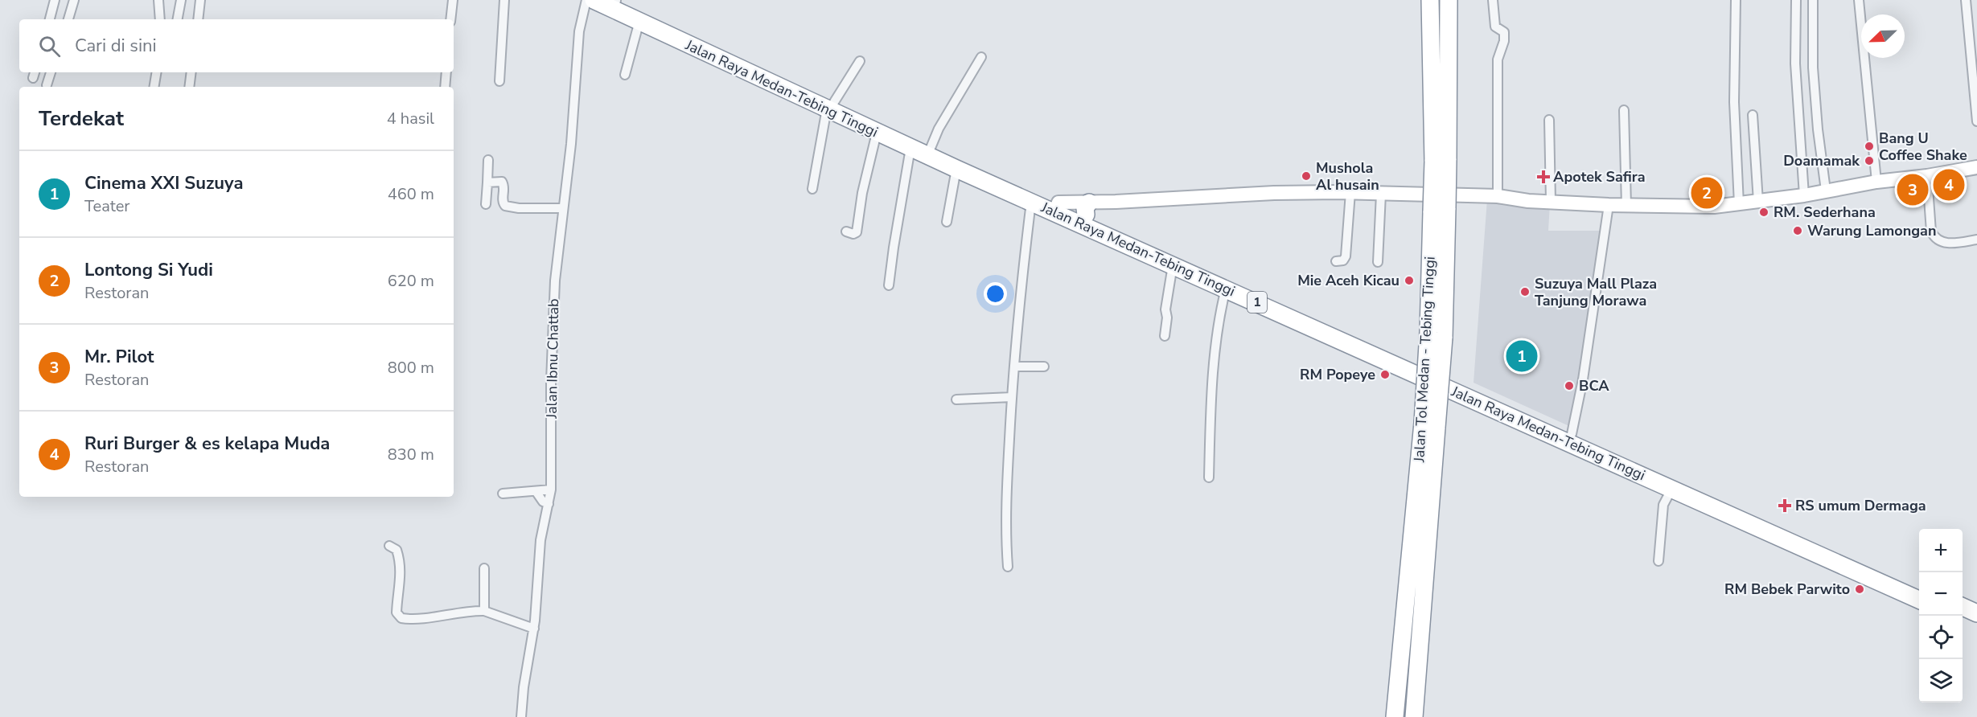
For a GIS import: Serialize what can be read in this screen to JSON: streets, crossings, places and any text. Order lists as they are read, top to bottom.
{
  "streets": {
    "highway": ["Jalan Raya Medan-Tebing Tinggi", "1", "Jalan Tol Medan - Tebing Tinggi"],
    "street": ["Jalan Ibnu Chattab"]
  },
  "places": {
    "other": [
      "Bang U Coffee Shake",
      "Doamamak",
      "Mushola Al husain",
      "RM. Sederhana",
      "Warung Lamongan",
      "Mie Aceh Kicau",
      "Suzuya Mall Plaza Tanjung Morawa",
      "RM Popeye",
      "BCA",
      "RM Bebek Parwito"
    ],
    "health": ["Apotek Safira", "RS umum Dermaga"]
  },
  "north": "bottom left",
  "page": {
    "search": "Cari di sini",
    "heading": ["Terdekat", "4 hasil"],
    "list": [
      {
        "mark": "1",
        "name": "Cinema XXI Suzuya",
        "note": "Teater",
        "value": "460 m"
      },
      {
        "mark": "2",
        "name": "Lontong Si Yudi",
        "note": "Restoran",
        "value": "620 m"
      },
      {
        "mark": "3",
        "name": "Mr. Pilot",
        "note": "Restoran",
        "value": "800 m"
      },
      {
        "mark": "4",
        "name": "Ruri Burger & es kelapa Muda",
        "note": "Restoran",
        "value": "830 m"
      }
    ],
    "pins": [
      "4",
      "3",
      "2",
      "1"
    ],
    "map_buttons": ["+", "−"]
  }
}
